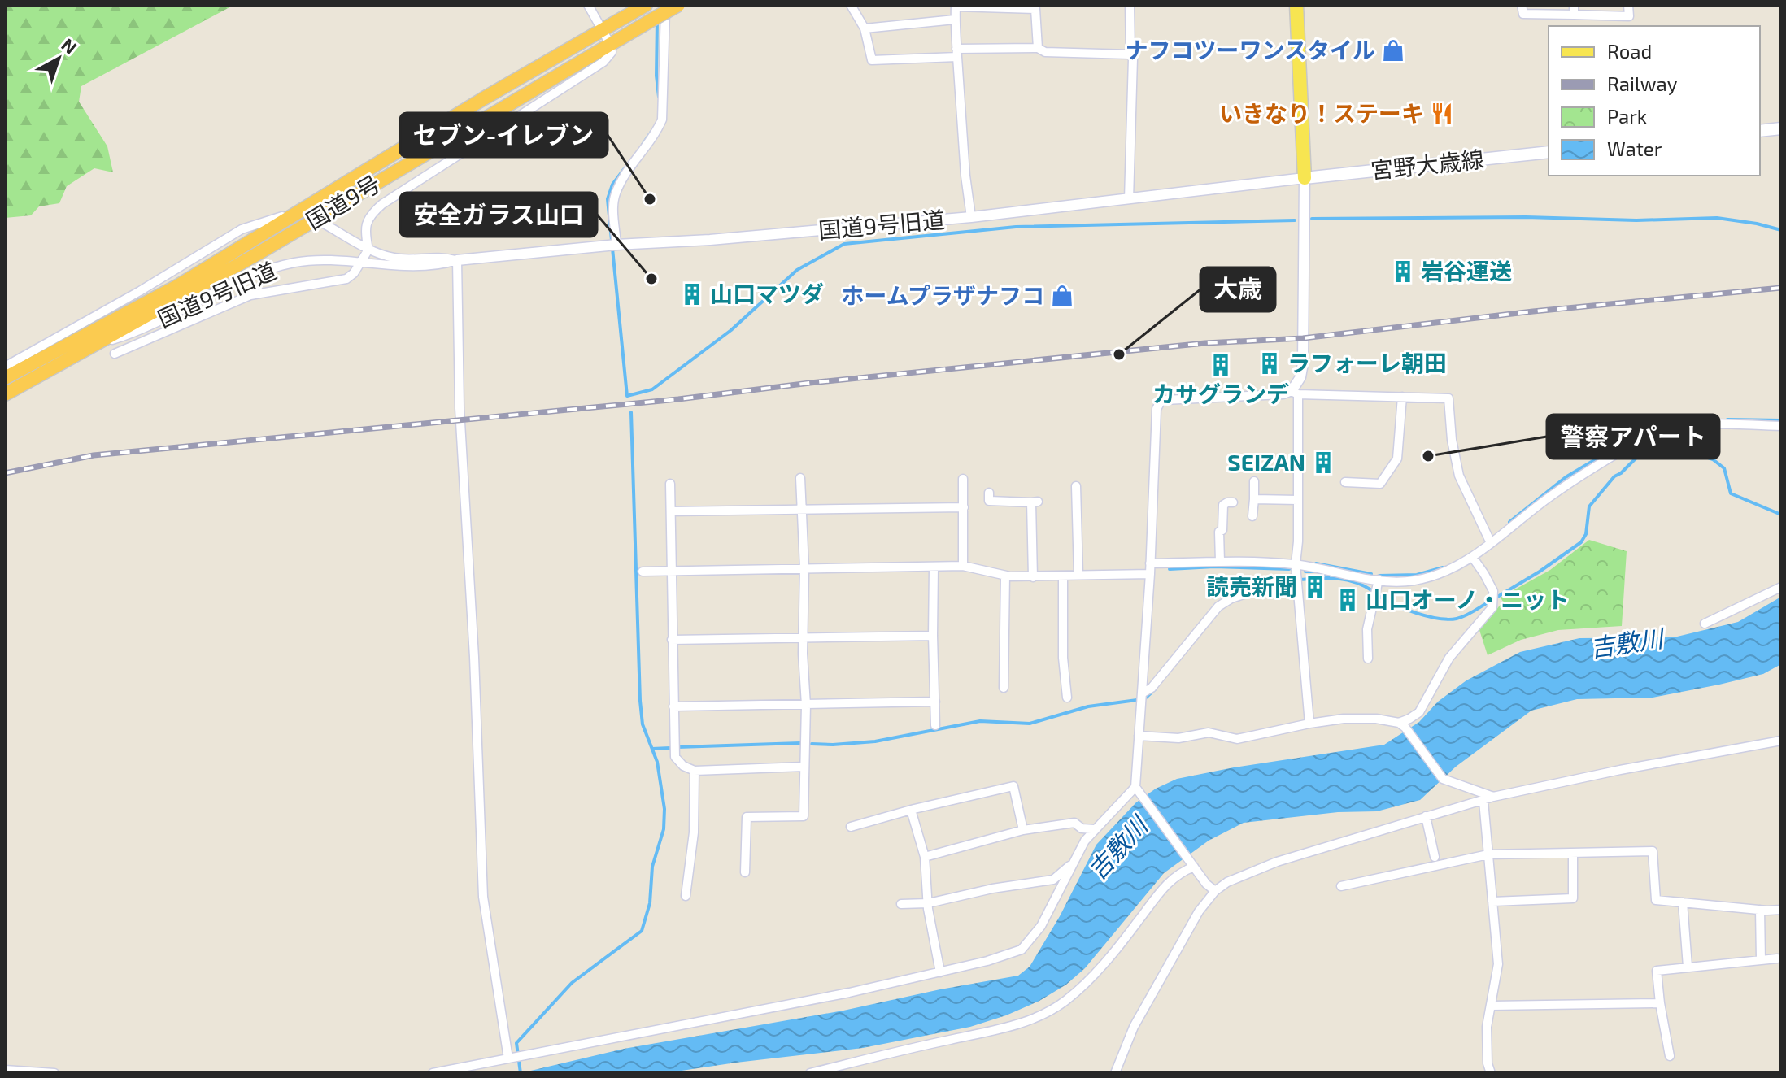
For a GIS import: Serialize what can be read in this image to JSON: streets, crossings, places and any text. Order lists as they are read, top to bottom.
{
  "streets": {
    "highway": ["国道9号"],
    "main road": ["宮野大歳線"],
    "street": ["国道9号旧道"]
  },
  "crossings": [
    ["宮野大歳線", "国道9号旧道"],
    ["国道9号", "国道9号旧道"]
  ],
  "water": ["吉敷川"],
  "places": {
    "shop": ["ナフコツーワンスタイル", "ホームプラザナフコ"],
    "restaurant": ["いきなり！ステーキ"],
    "other": [
      "セブン-イレブン",
      "安全ガラス山口",
      "大歳",
      "警察アパート"
    ],
    "building": [
      "岩谷運送",
      "山口マツダ",
      "ラフォーレ朝田",
      "カサグランデ",
      "SEIZAN",
      "読売新聞",
      "山口オーノ・ニット"
    ]
  },
  "legend": [
    "Road",
    "Railway",
    "Park",
    "Water"
  ],
  "north": "top right"
}
